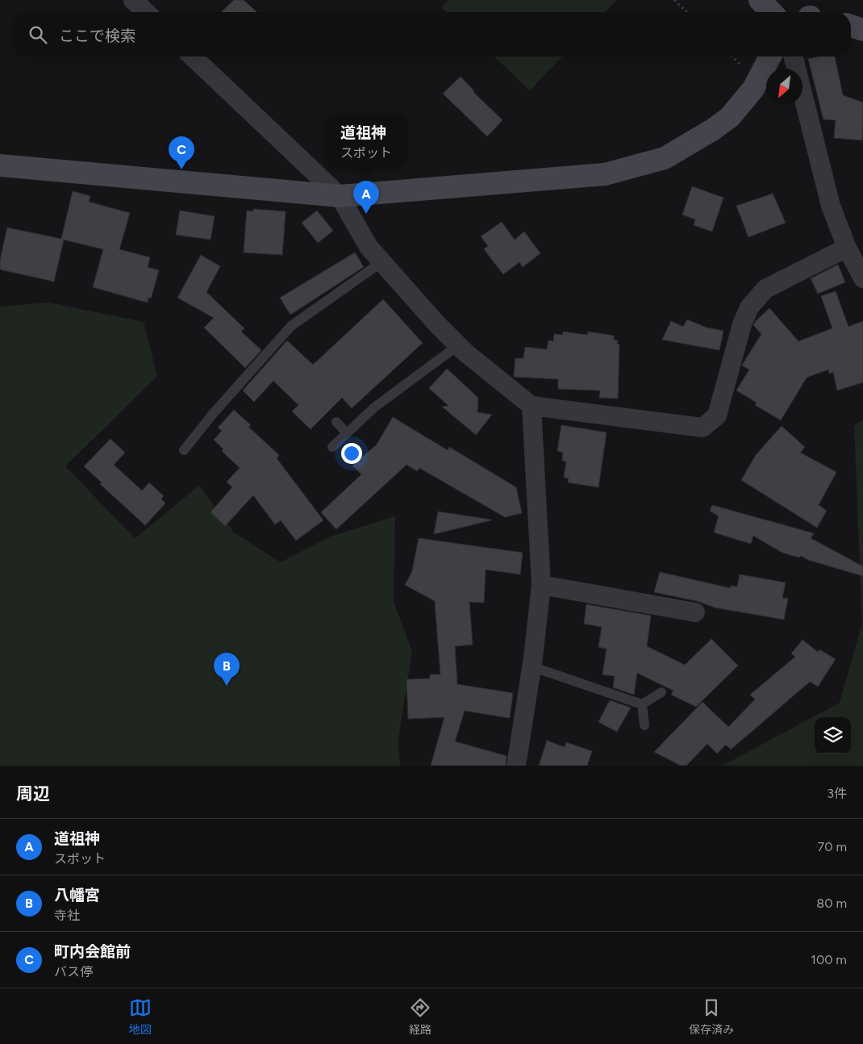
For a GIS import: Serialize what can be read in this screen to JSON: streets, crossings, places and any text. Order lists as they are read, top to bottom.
{
  "north": "bottom left",
  "page": {
    "search": "ここで検索",
    "popup": ["道祖神", "スポット"],
    "pins": ["C", "A", "B"],
    "heading": ["周辺", "3件"],
    "list": [
      {
        "mark": "A",
        "name": "道祖神",
        "note": "スポット",
        "value": "70 m"
      },
      {
        "mark": "B",
        "name": "八幡宮",
        "note": "寺社",
        "value": "80 m"
      },
      {
        "mark": "C",
        "name": "町内会館前",
        "note": "バス停",
        "value": "100 m"
      }
    ],
    "nav": ["地図", "経路", "保存済み"]
  }
}
